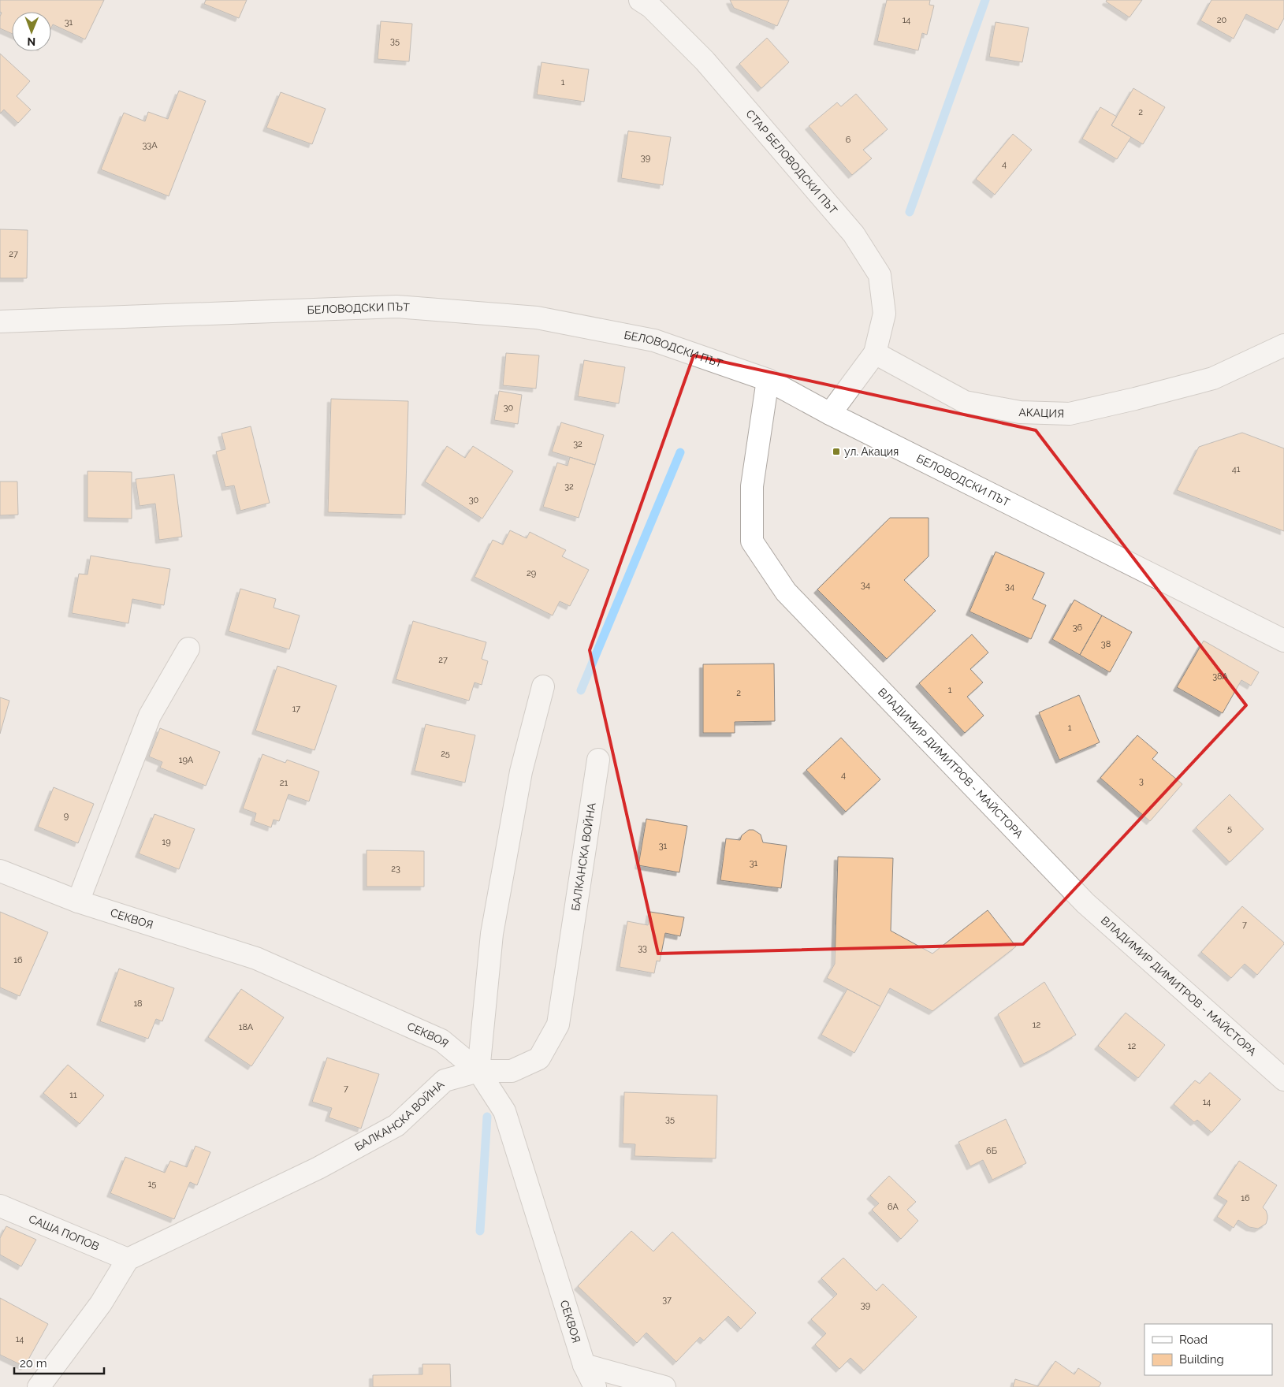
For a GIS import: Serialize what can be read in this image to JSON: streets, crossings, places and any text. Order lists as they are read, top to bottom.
{
  "streets": {
    "street": [
      "СТАР БЕЛОВОДСКИ ПЪТ",
      "БЕЛОВОДСКИ ПЪТ",
      "АКАЦИЯ",
      "ВЛАДИМИР ДИМИТРОВ - МАЙСТОРА",
      "БАЛКАНСКА ВОЙНА",
      "СЕКВОЯ",
      "САША ПОПОВ"
    ]
  },
  "crossings": [
    ["СТАР БЕЛОВОДСКИ ПЪТ", "АКАЦИЯ"],
    ["БЕЛОВОДСКИ ПЪТ", "ВЛАДИМИР ДИМИТРОВ - МАЙСТОРА"],
    ["БАЛКАНСКА ВОЙНА", "СЕКВОЯ"],
    ["БАЛКАНСКА ВОЙНА", "САША ПОПОВ"]
  ],
  "places": {
    "transit": ["ул. Акация"]
  },
  "house_numbers": [
    "14",
    "20",
    "31",
    "35",
    "1",
    "2",
    "6",
    "33А",
    "39",
    "4",
    "27",
    "30",
    "32",
    "41",
    "32",
    "30",
    "29",
    "34",
    "34",
    "36",
    "38",
    "27",
    "38А",
    "1",
    "2",
    "17",
    "1",
    "25",
    "19А",
    "4",
    "3",
    "21",
    "9",
    "5",
    "19",
    "31",
    "31",
    "23",
    "7",
    "33",
    "16",
    "18",
    "12",
    "18А",
    "12",
    "7",
    "11",
    "14",
    "35",
    "6Б",
    "15",
    "16",
    "6A",
    "37",
    "39",
    "14"
  ],
  "legend": ["Road", "Building"],
  "scale_bar": "20 m",
  "north": "bottom"
}
